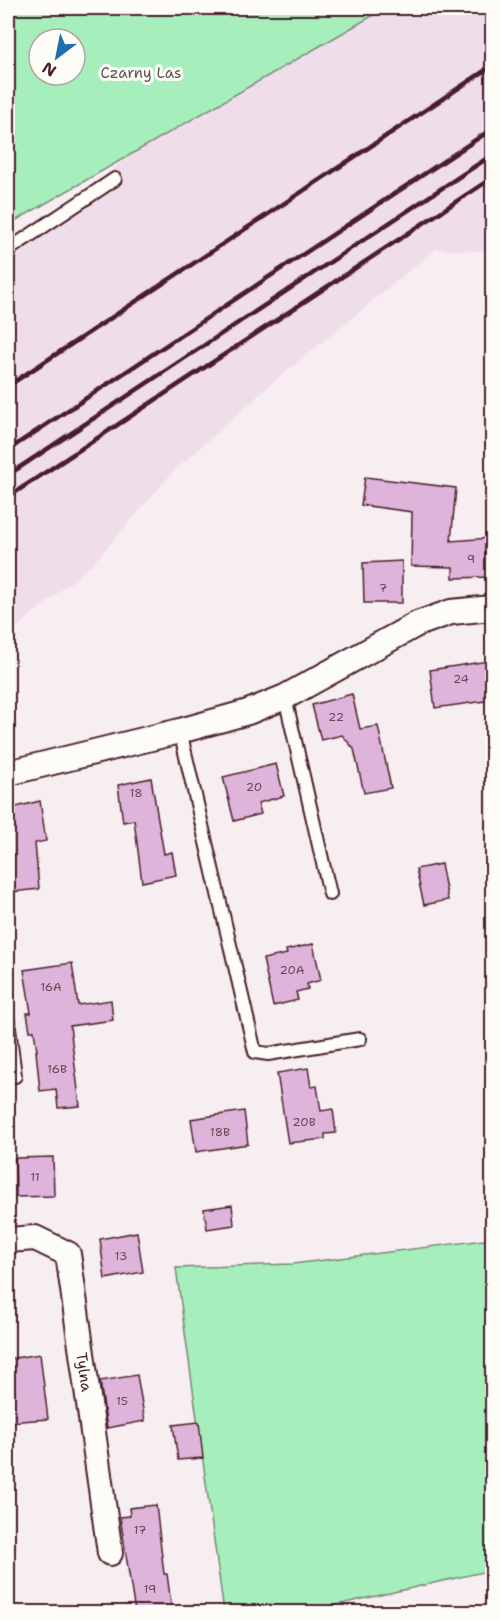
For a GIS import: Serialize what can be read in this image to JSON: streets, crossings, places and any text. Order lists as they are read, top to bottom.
{
  "streets": {
    "street": ["Tylna"]
  },
  "parks": ["Czarny Las"],
  "house_numbers": [
    "9",
    "7",
    "24",
    "22",
    "20",
    "18",
    "20A",
    "16A",
    "16B",
    "20B",
    "18B",
    "11",
    "13",
    "15",
    "17",
    "19"
  ],
  "north": "bottom left"
}
